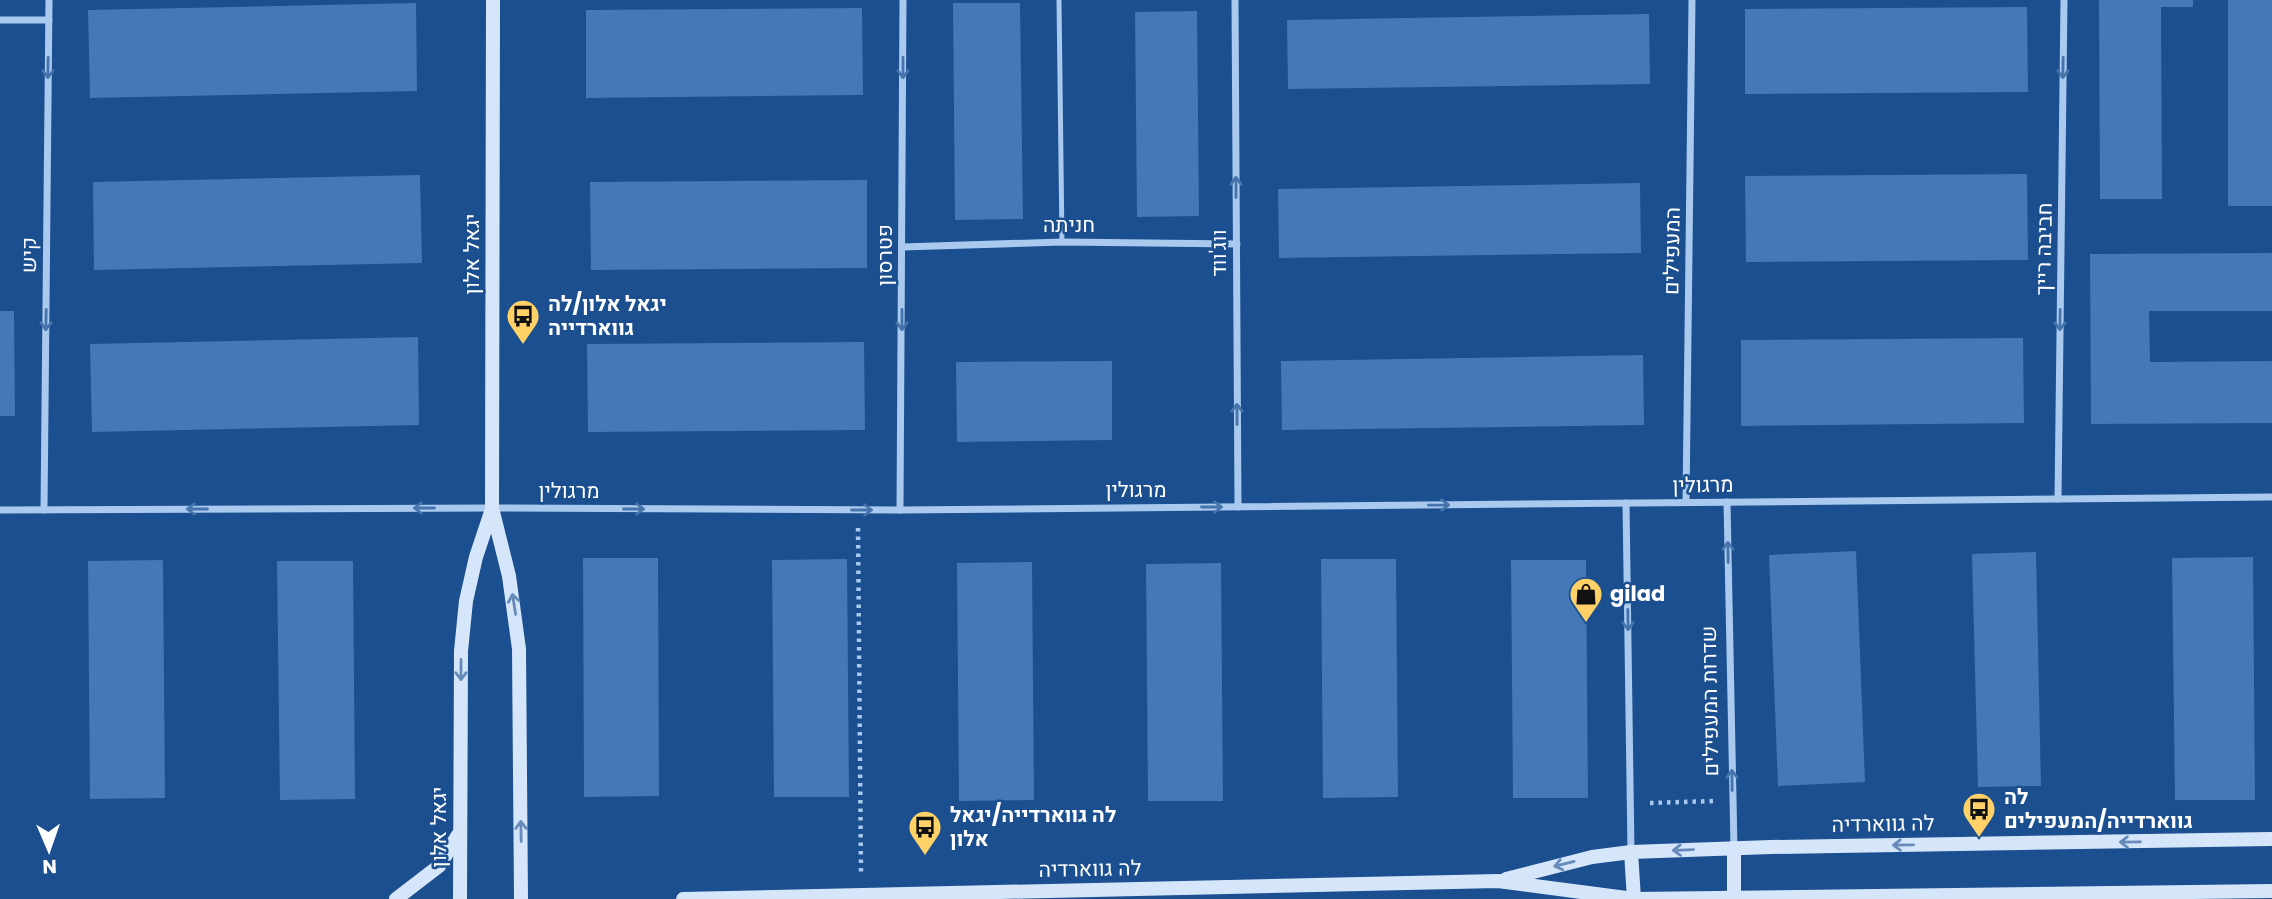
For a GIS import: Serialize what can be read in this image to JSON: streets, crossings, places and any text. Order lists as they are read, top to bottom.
{
  "streets": {
    "main road": ["יגאל אלון", "שדרות המעפילים", "לה גווארדיה"],
    "street": [
      "חניתה",
      "חביבה רייך",
      "המעפילים",
      "ווג'ווד",
      "קיש",
      "פטרסון",
      "מרגולין"
    ]
  },
  "crossings": [
    ["חניתה", "ווג'ווד"],
    ["חניתה", "פטרסון"],
    ["חביבה רייך", "מרגולין"],
    ["המעפילים", "מרגולין"],
    ["ווג'ווד", "מרגולין"],
    ["יגאל אלון", "מרגולין"],
    ["קיש", "מרגולין"],
    ["פטרסון", "מרגולין"],
    ["מרגולין", "שדרות המעפילים"],
    ["שדרות המעפילים", "לה גווארדיה"]
  ],
  "one_way": [
    "חביבה רייך",
    "ווג'ווד",
    "קיש",
    "פטרסון",
    "שדרות המעפילים"
  ],
  "places": {
    "bus stop": ["יגאל אלון/לה גווארדייה", "לה גווארדייה/המעפילים", "לה גווארדייה/יגאל אלון"],
    "shop": ["gilad"]
  },
  "north": "bottom"
}
